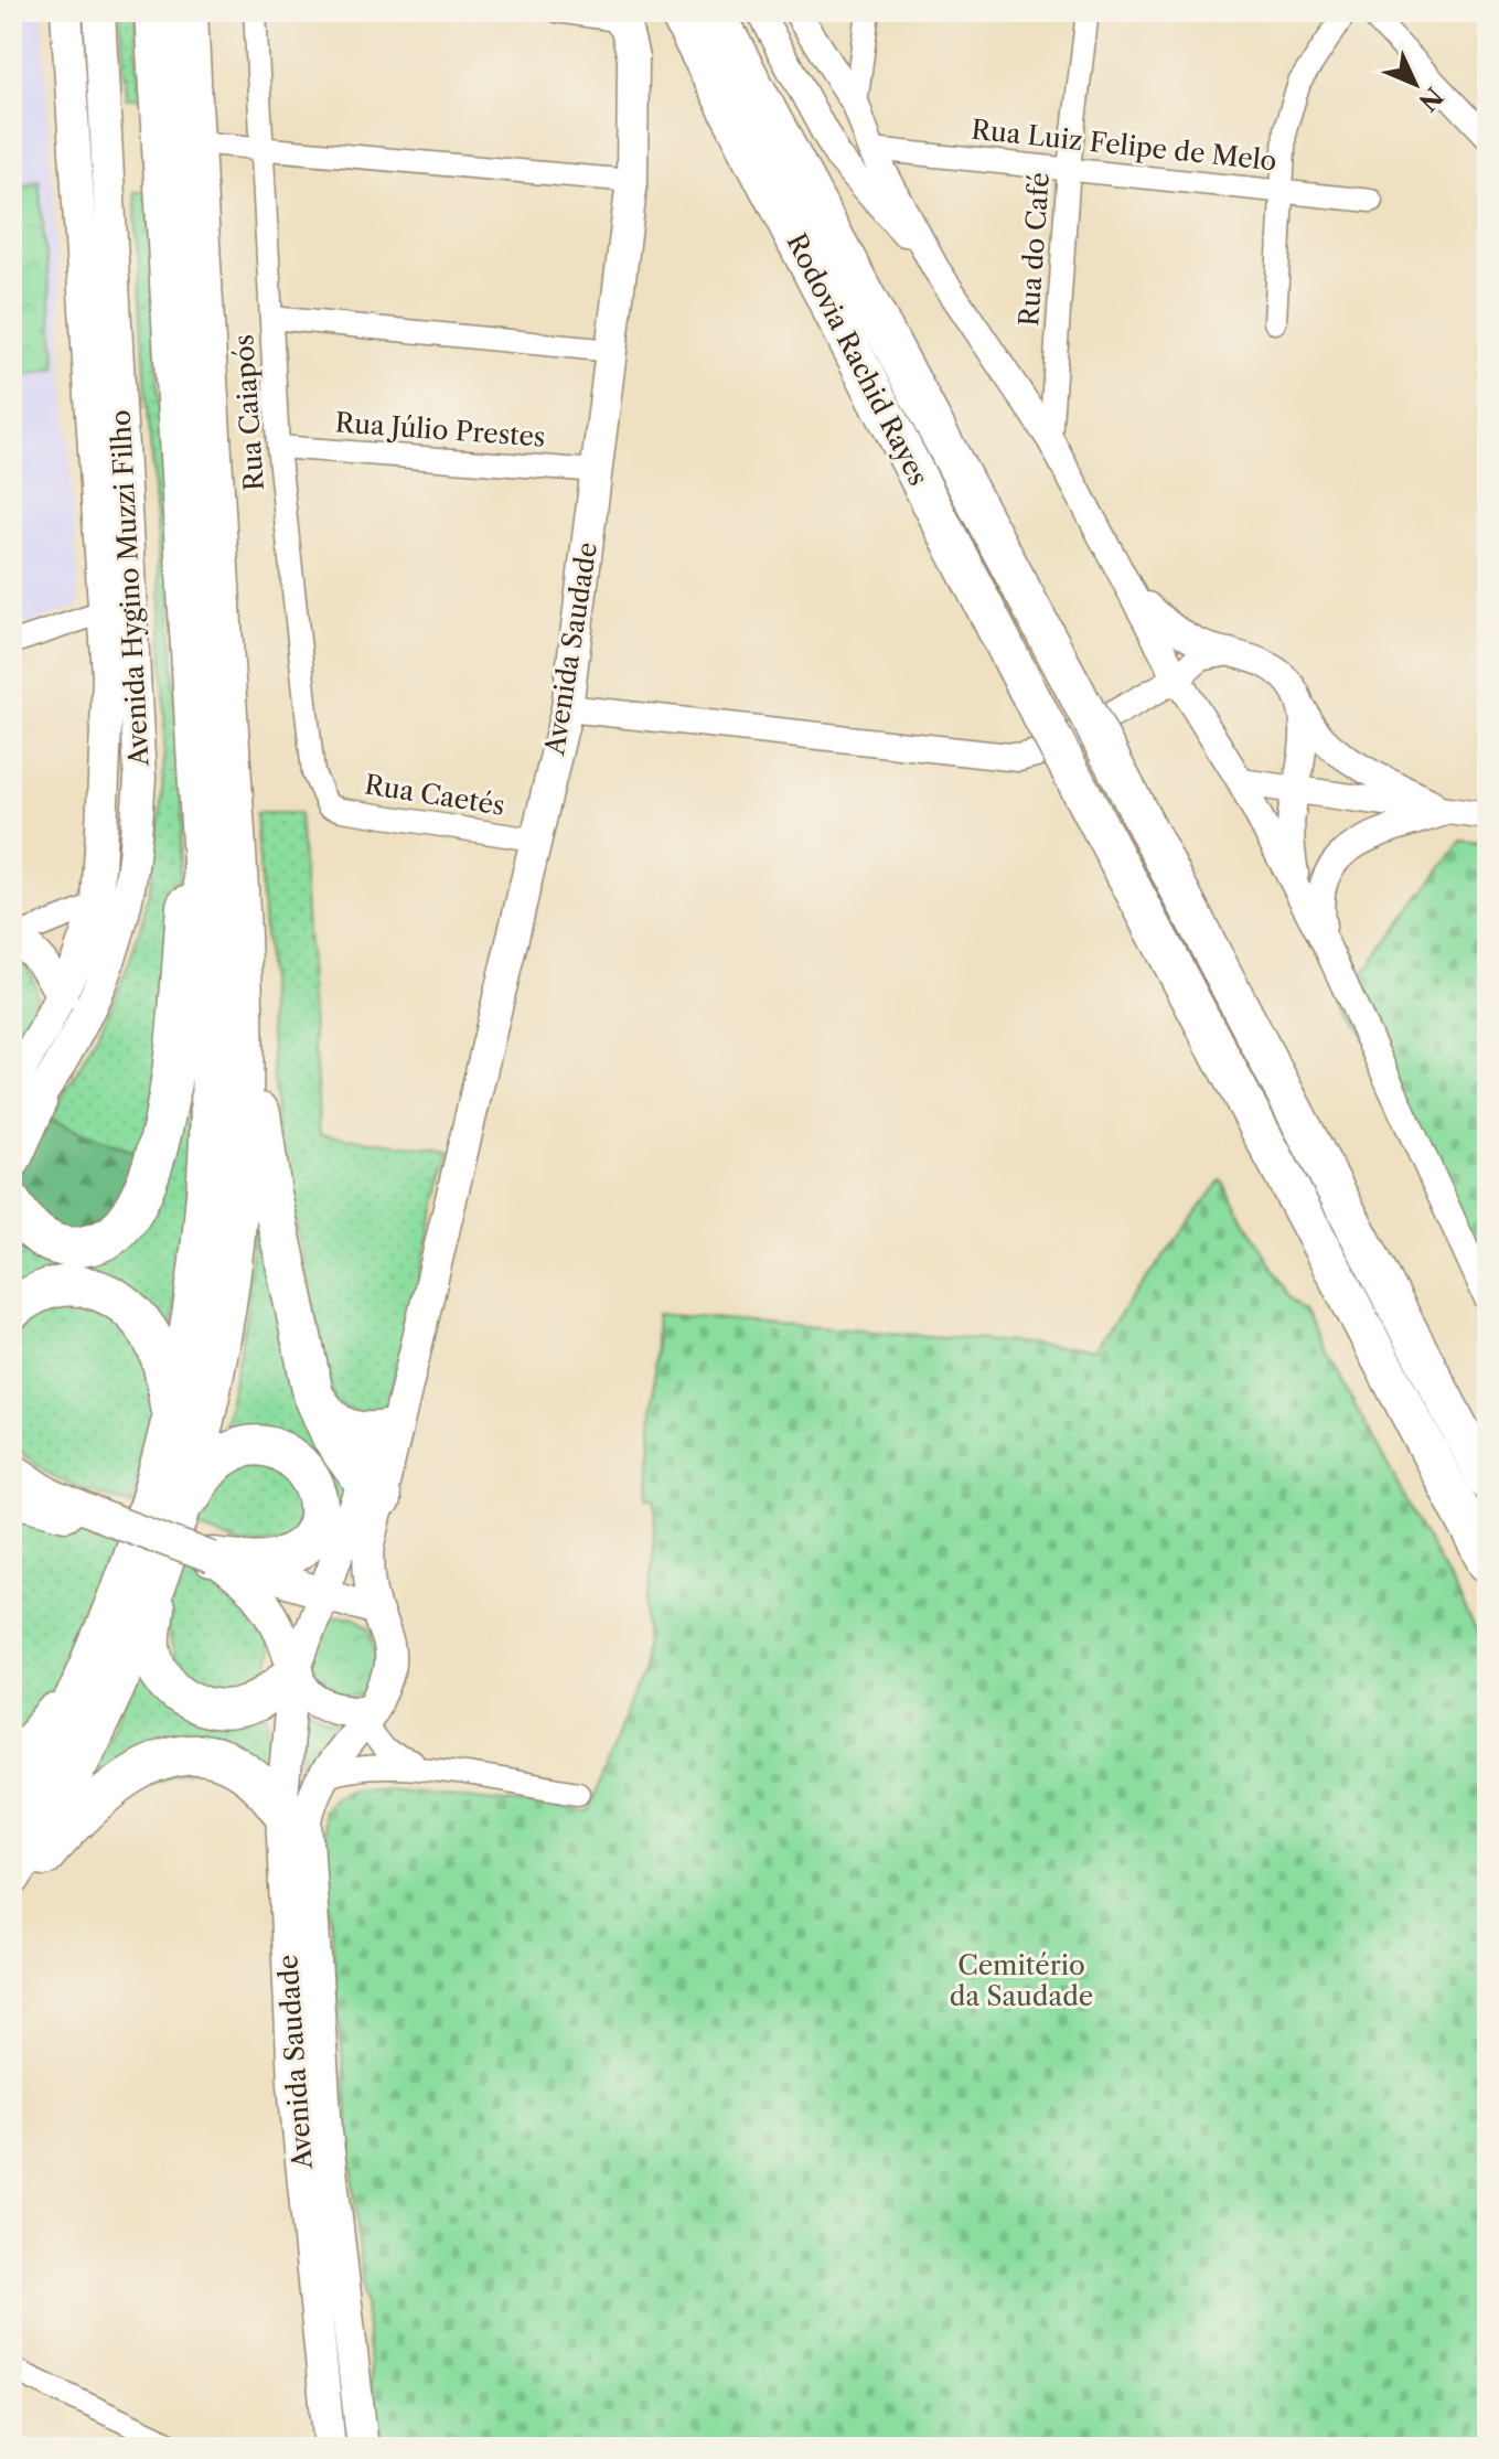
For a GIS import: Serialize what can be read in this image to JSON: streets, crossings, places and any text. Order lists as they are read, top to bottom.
{
  "streets": {
    "highway": ["Rodovia Rachid Rayes"],
    "main road": ["Avenida Hygino Muzzi Filho", "Avenida Saudade"],
    "street": [
      "Rua Luiz Felipe de Melo",
      "Rua do Café",
      "Rua Caiapós",
      "Rua Júlio Prestes",
      "Rua Caetés"
    ]
  },
  "crossings": [
    ["Rua Luiz Felipe de Melo", "Rua do Café"],
    ["Rua Caiapós", "Rua Júlio Prestes"],
    ["Rua Caiapós", "Rua Caetés"],
    ["Rua Júlio Prestes", "Avenida Saudade"],
    ["Avenida Saudade", "Rua Caetés"]
  ],
  "parks": ["Cemitério da Saudade"],
  "north": "bottom right"
}
